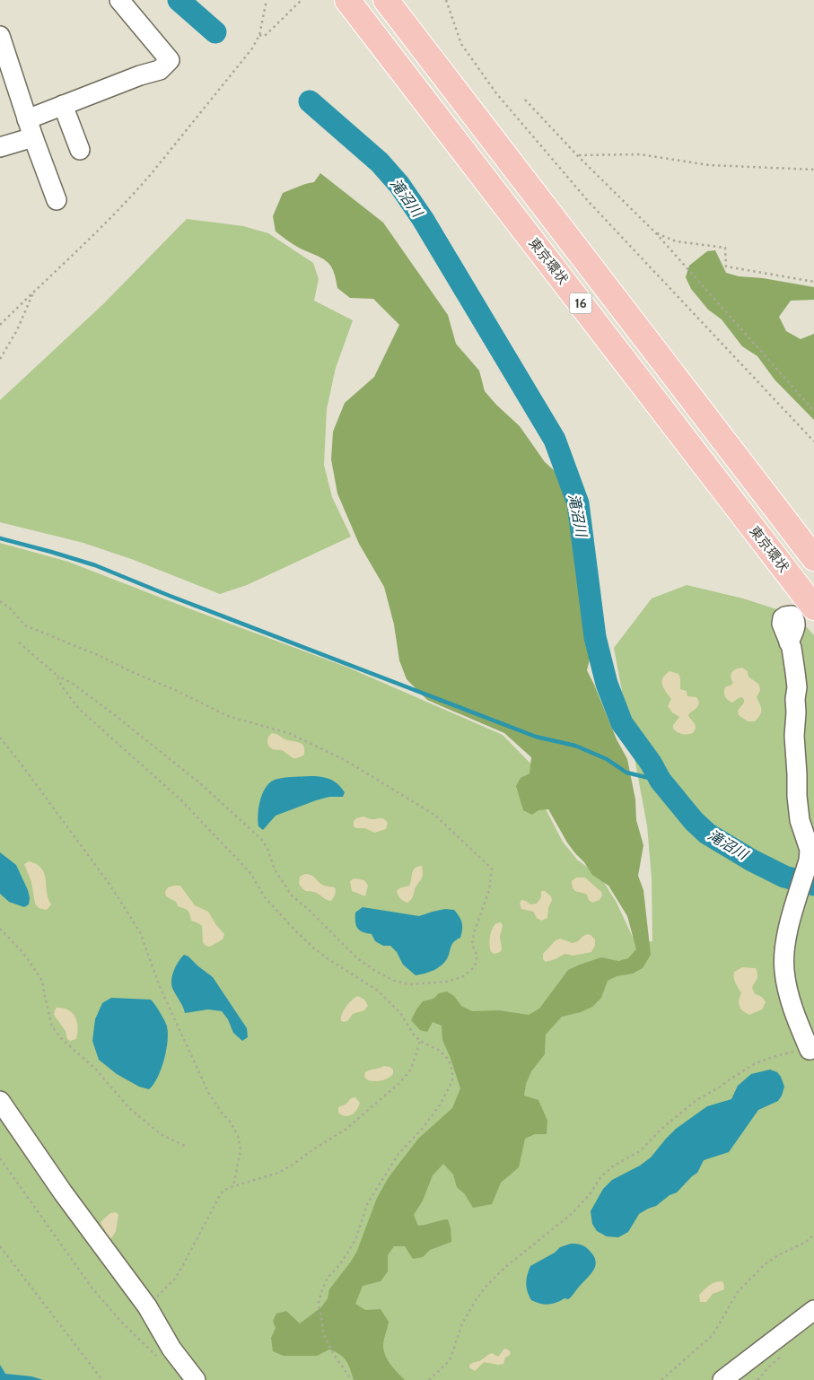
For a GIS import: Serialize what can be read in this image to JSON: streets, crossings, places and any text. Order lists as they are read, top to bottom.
{
  "streets": {
    "highway": ["東京環状", "16"]
  },
  "water": ["滝沼川"]
}
